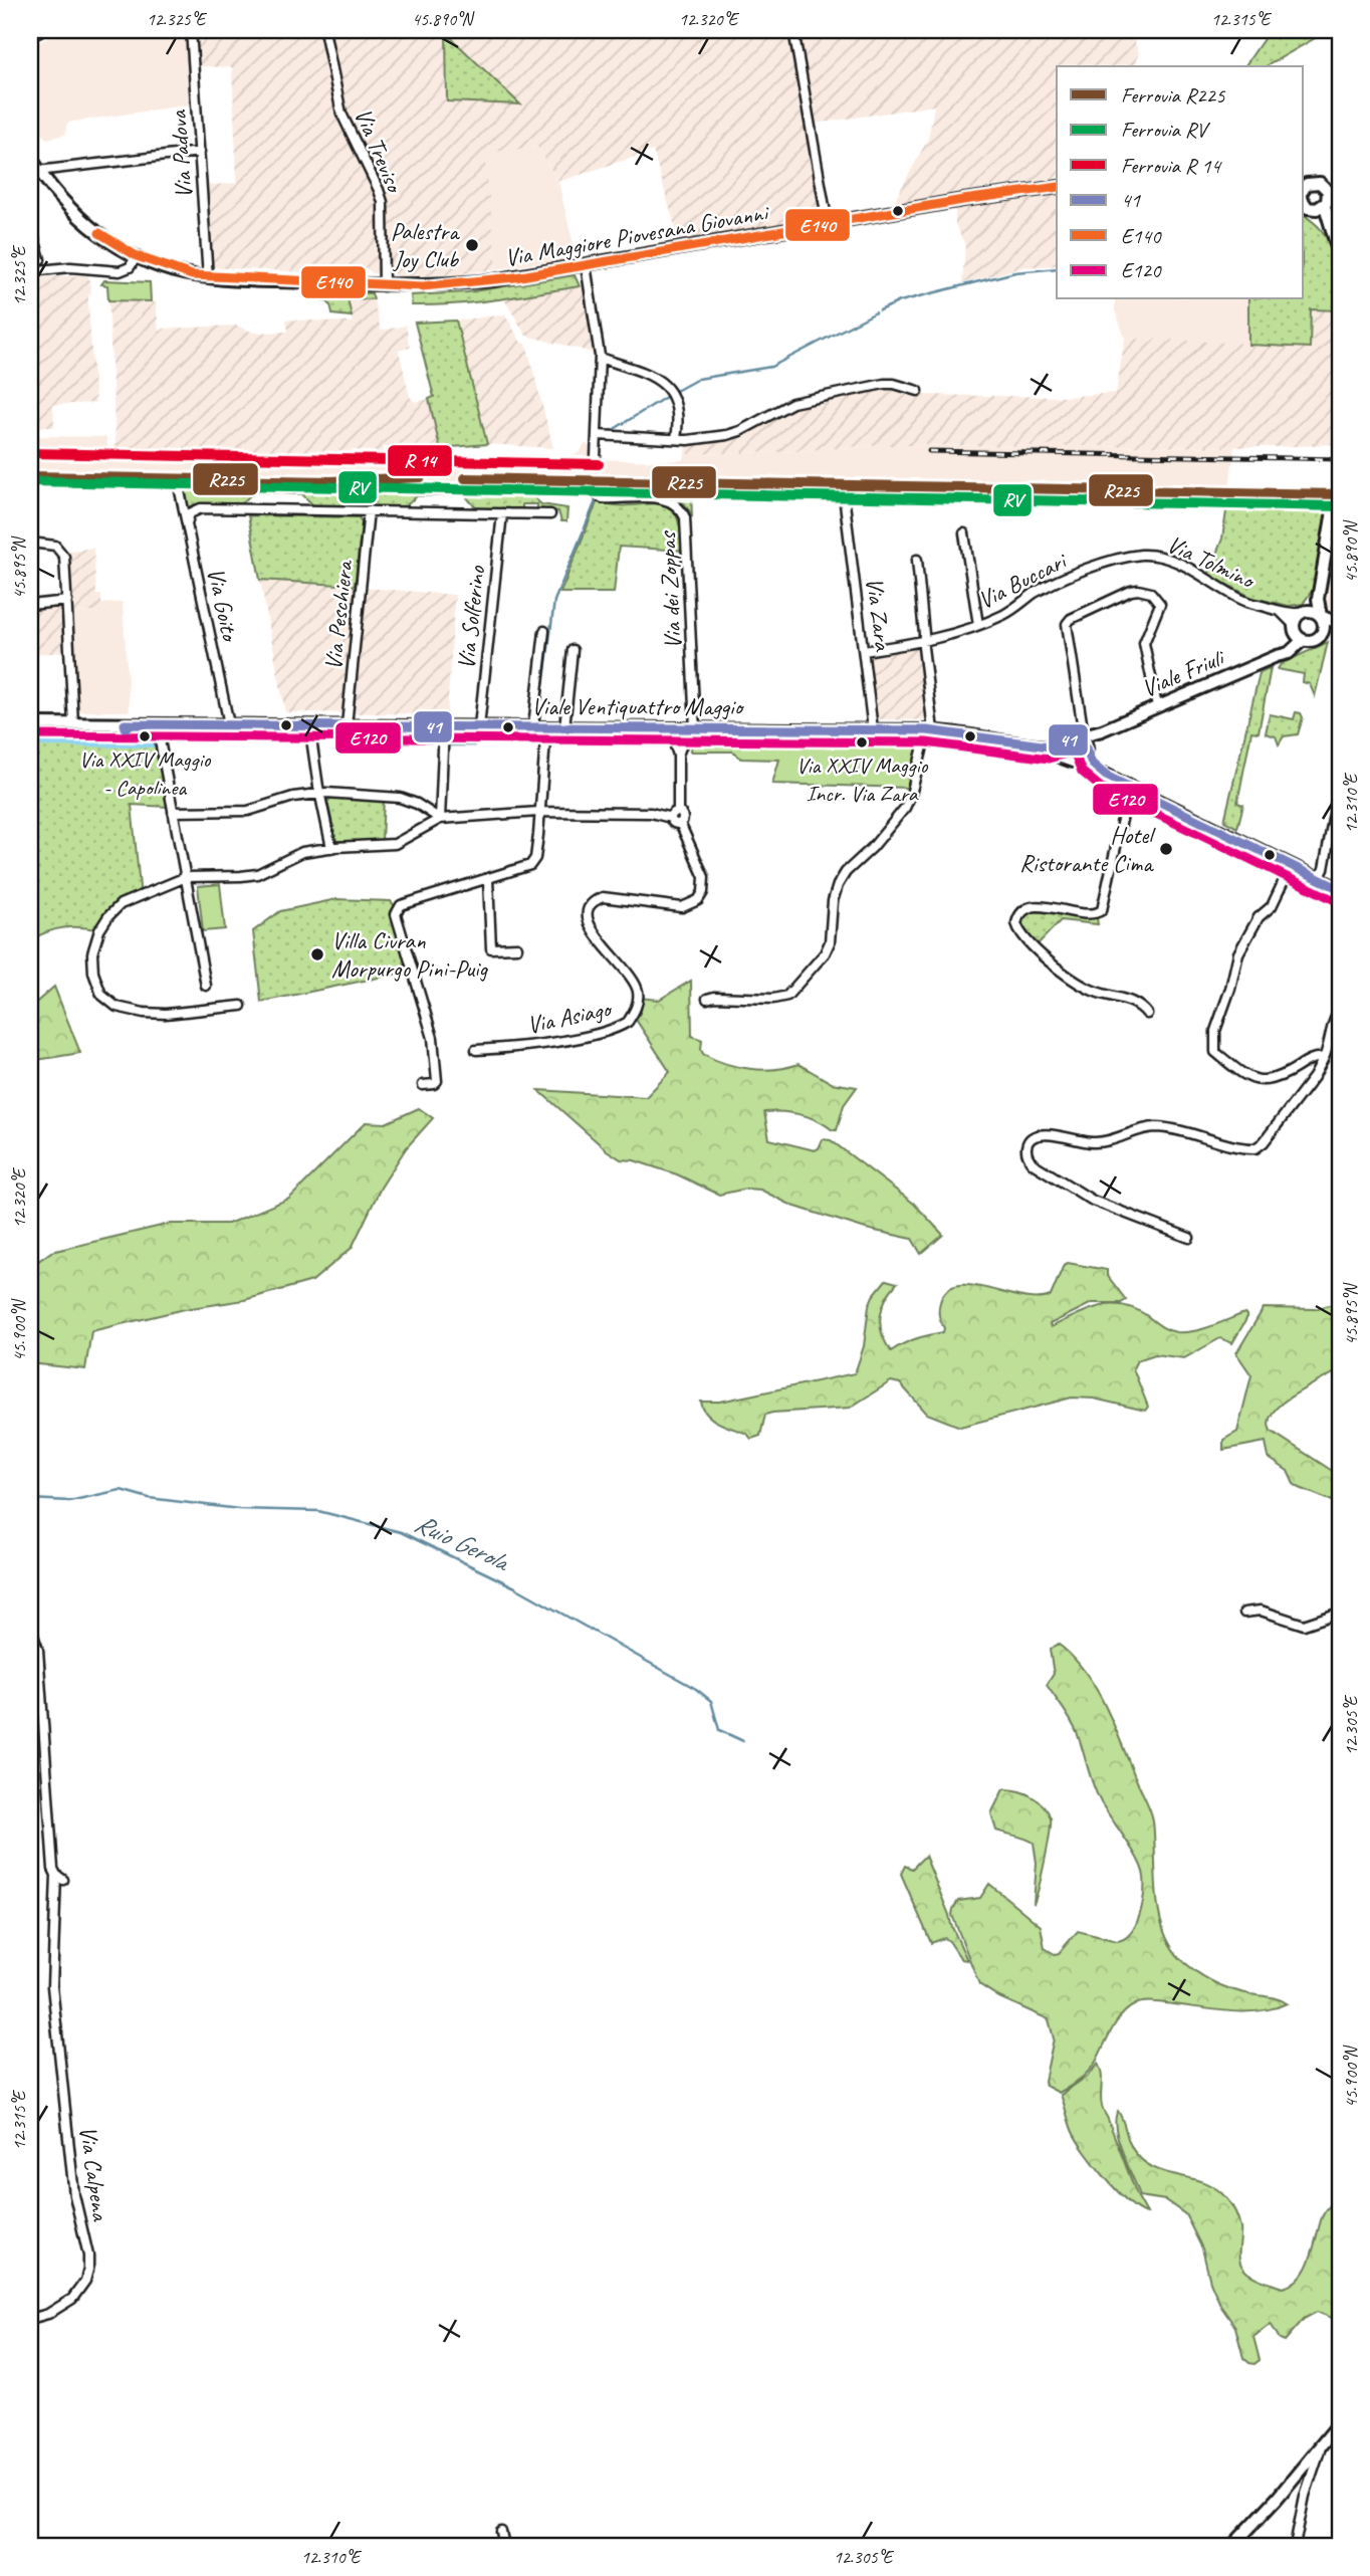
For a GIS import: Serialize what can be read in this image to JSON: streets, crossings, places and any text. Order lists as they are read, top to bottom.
{
  "streets": {
    "street": [
      "Via Treviso",
      "Via Padova",
      "Via Maggiore Piovesana Giovanni",
      "Via Tolmino",
      "Via Buccari",
      "Via dei Zoppas",
      "Via Goito",
      "Via Zara",
      "Via Peschiera",
      "Via Solferino",
      "Viale Friuli",
      "Viale Ventiquattro Maggio",
      "Via Asiago",
      "Via Calpena"
    ]
  },
  "crossings": [
    ["Via Treviso", "Via Maggiore Piovesana Giovanni"],
    ["Via Padova", "Via Maggiore Piovesana Giovanni"],
    ["Via Tolmino", "Via Buccari"],
    ["Via Tolmino", "Viale Friuli"],
    ["Via Buccari", "Via Zara"],
    ["Via dei Zoppas", "Viale Ventiquattro Maggio"],
    ["Via Goito", "Viale Ventiquattro Maggio"],
    ["Via Zara", "Viale Ventiquattro Maggio"],
    ["Via Peschiera", "Viale Ventiquattro Maggio"],
    ["Via Solferino", "Viale Ventiquattro Maggio"],
    ["Viale Friuli", "Viale Ventiquattro Maggio"]
  ],
  "water": ["Ruio Gerola"],
  "places": [
    "Palestra Joy Club",
    "Via XXIV Maggio - Capolinea",
    "Via XXIV Maggio Incr. Via Zara",
    "Hotel Ristorante Cima",
    "Villa Civran Morpurgo Pini-Puig"
  ],
  "lines": [
    "transit line E140",
    "rail line R225",
    "rail line RV",
    "transit line 41",
    "transit line E120"
  ],
  "legend": [
    "Ferrovia R225",
    "Ferrovia RV",
    "Ferrovia R 14",
    "41",
    "E140",
    "E120"
  ],
  "coordinates": [
    "12.325°E",
    "45.890°N",
    "12.320°E",
    "12.315°E",
    "45.895°N",
    "12.310°E",
    "45.900°N",
    "12.305°E"
  ]
}
